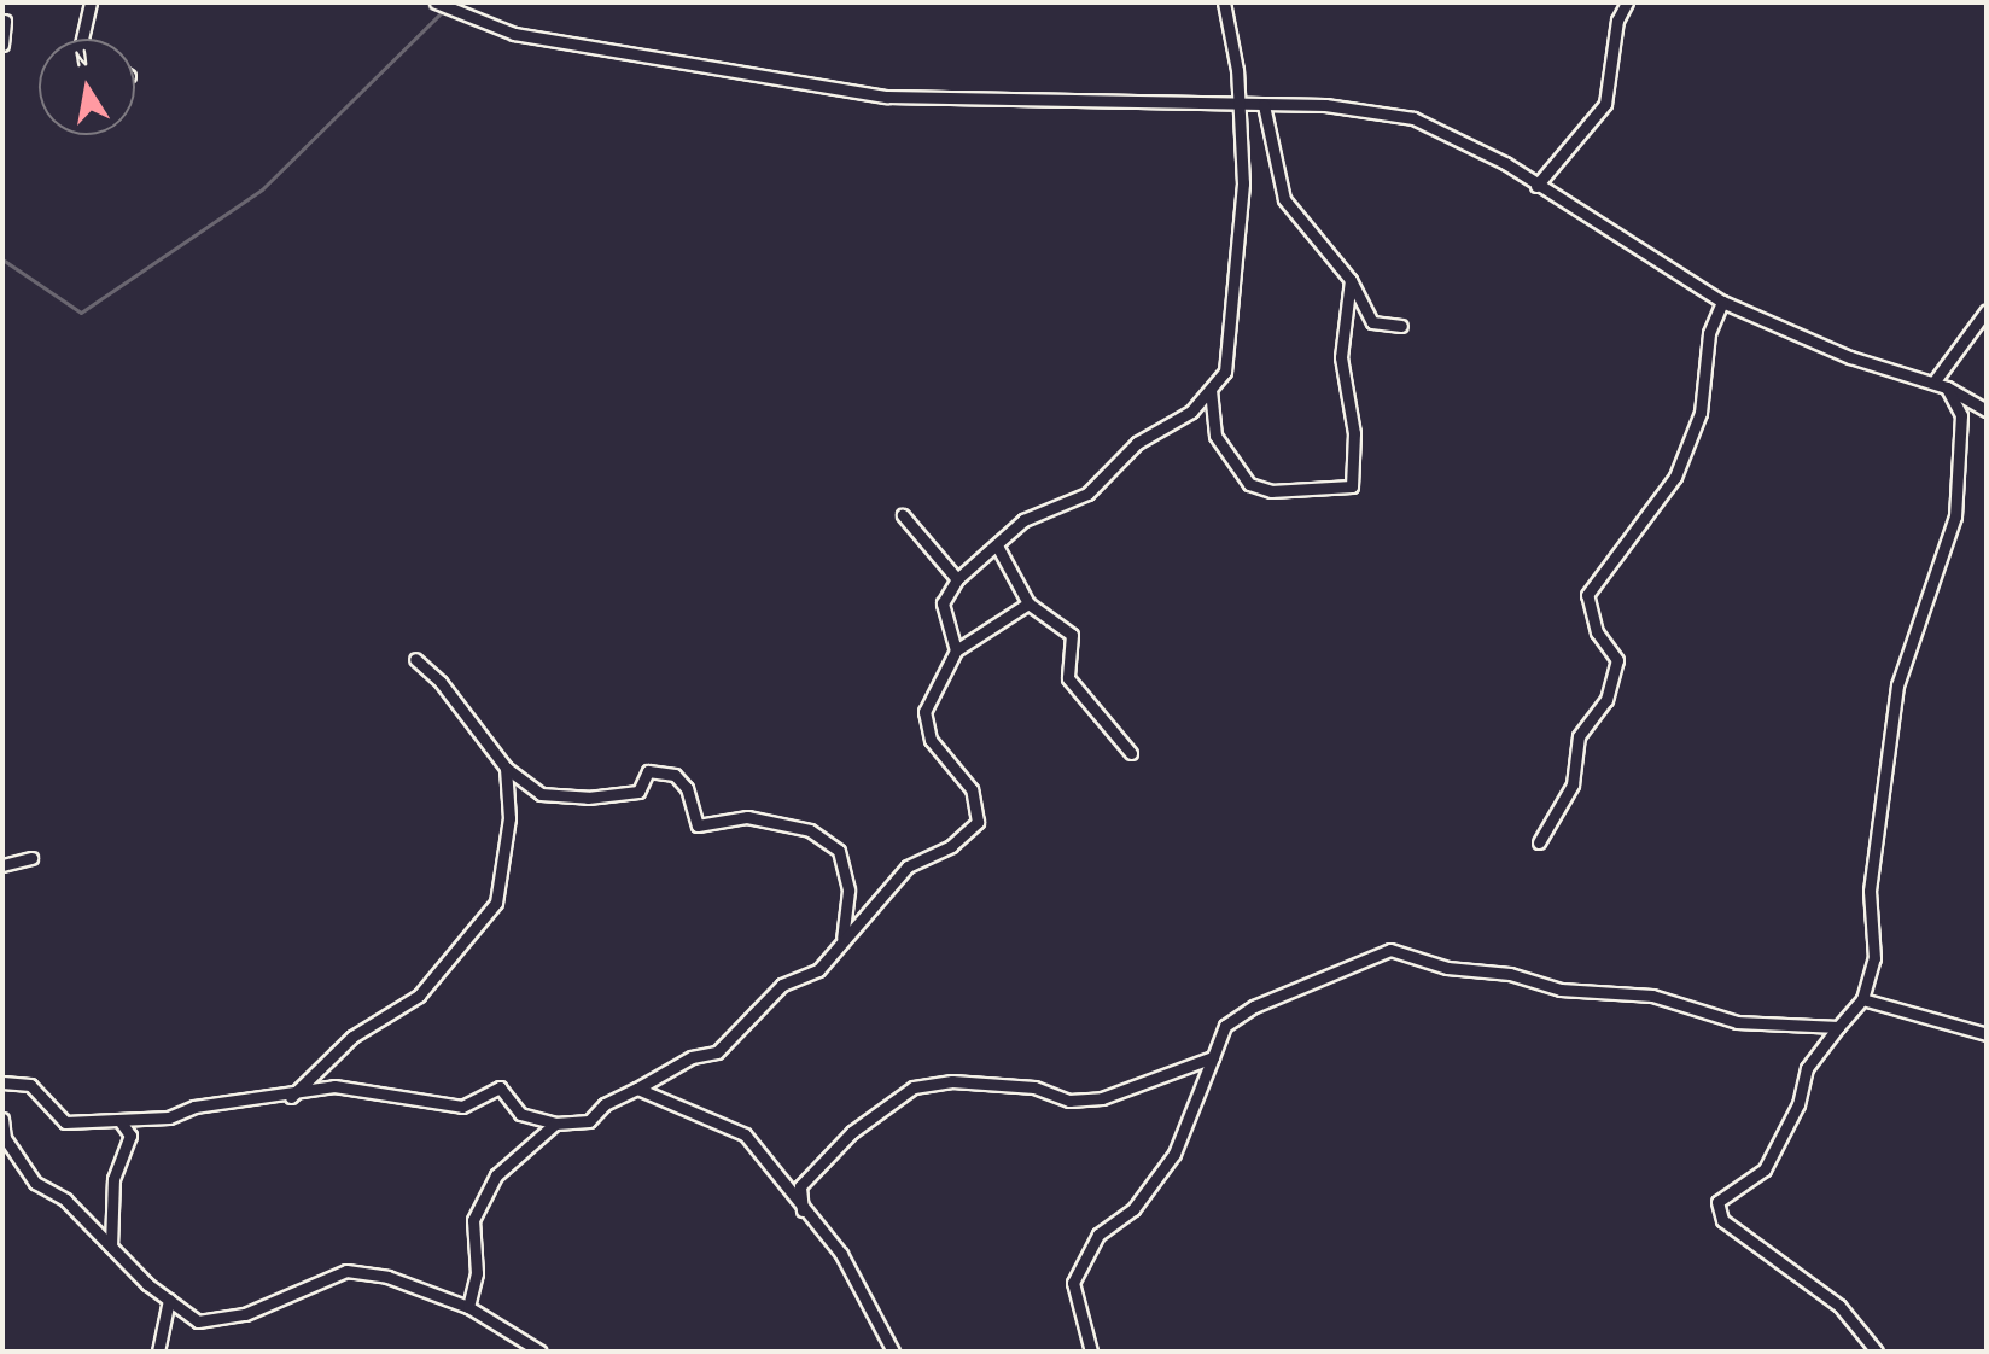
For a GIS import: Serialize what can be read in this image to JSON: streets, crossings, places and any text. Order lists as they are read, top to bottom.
{
  "north": "top"
}
